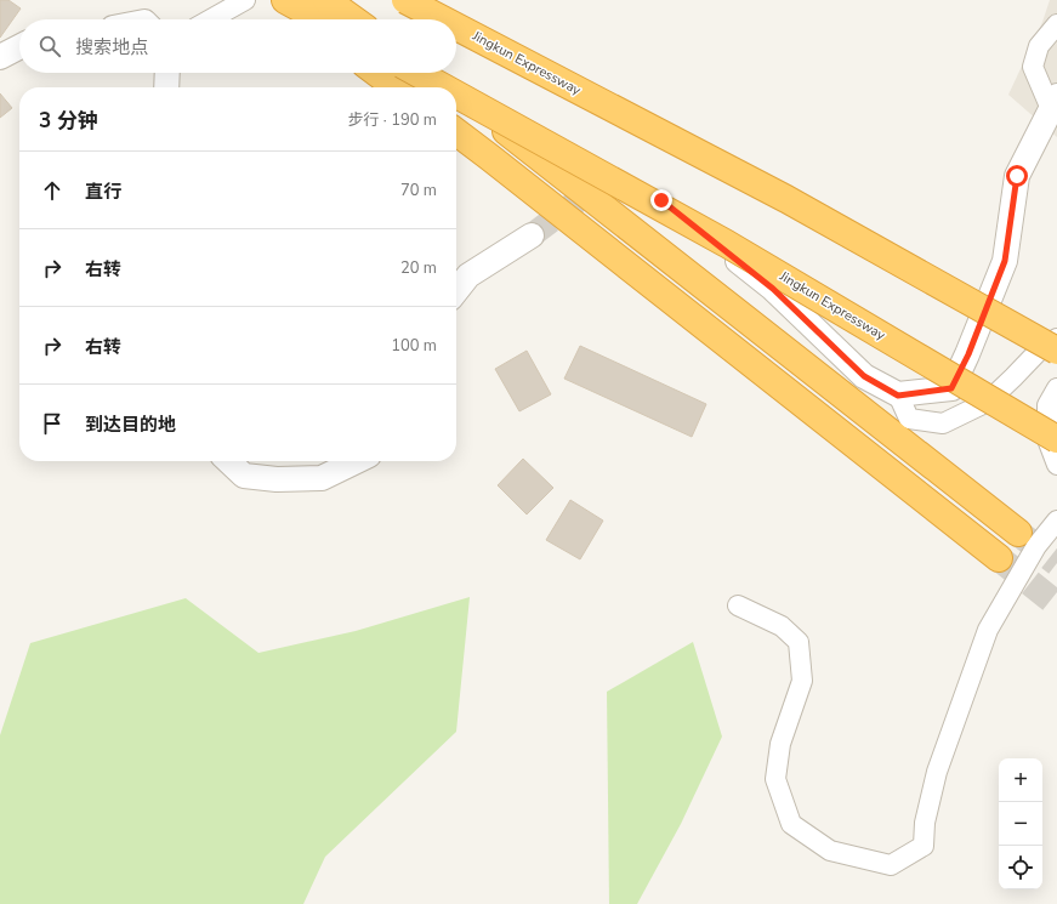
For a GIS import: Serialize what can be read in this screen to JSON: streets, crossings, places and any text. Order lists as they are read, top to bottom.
{
  "streets": {
    "highway": ["Jingkun Expressway"]
  },
  "page": {
    "search": "搜索地点",
    "heading": ["3 分钟", "步行 · 190 m"],
    "list": [
      ["直行", "70 m"],
      ["右转", "20 m"],
      ["右转", "100 m"],
      "到达目的地"
    ],
    "map_buttons": ["+", "−"]
  }
}
